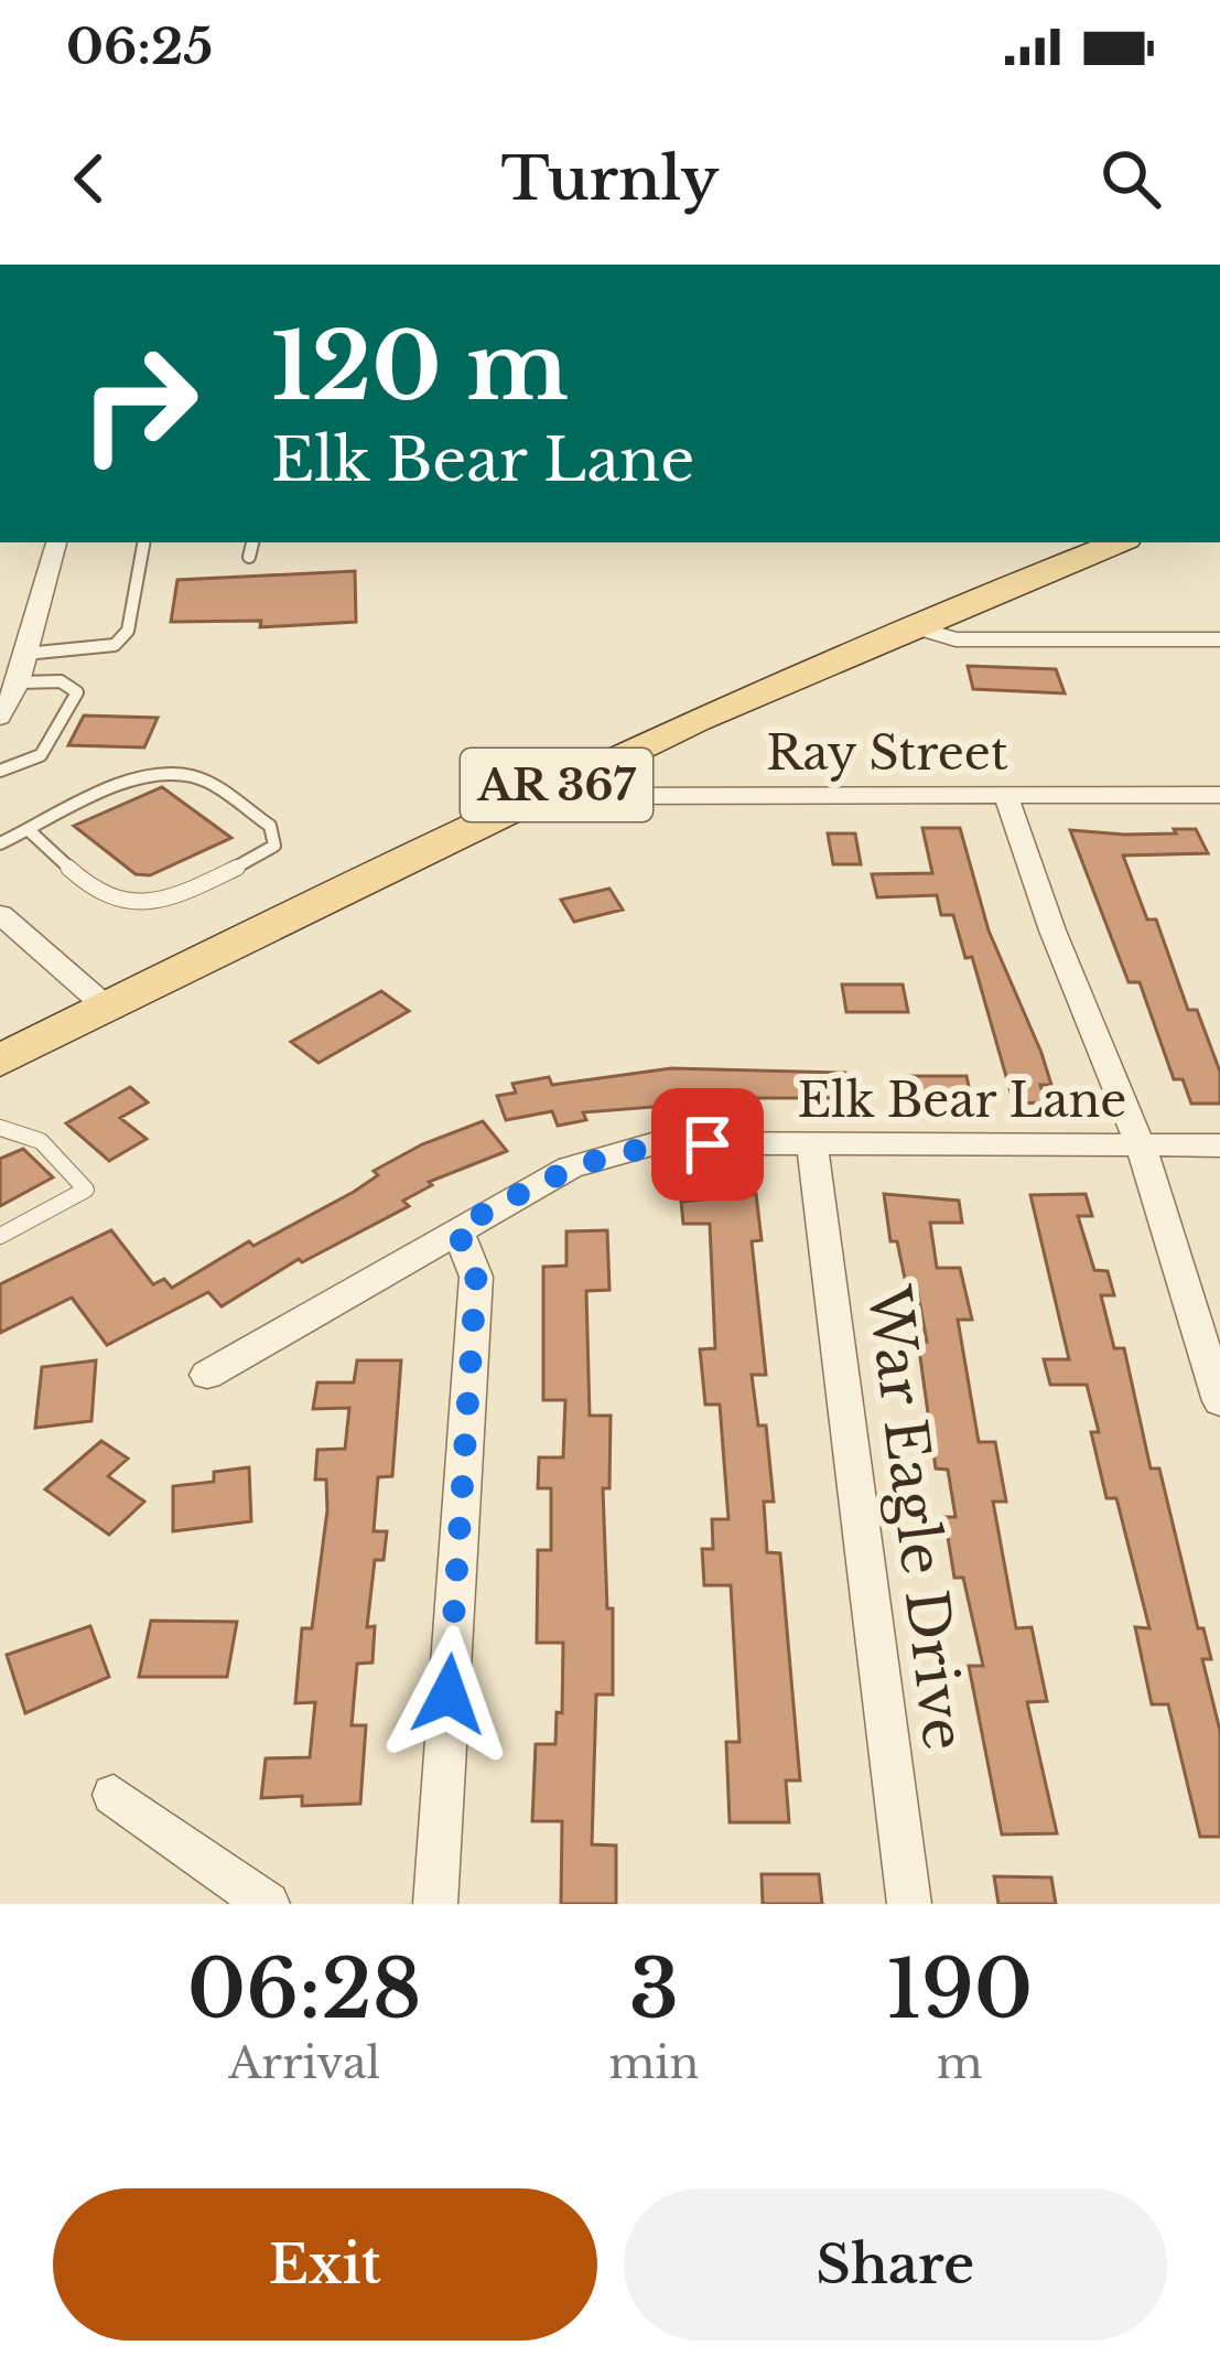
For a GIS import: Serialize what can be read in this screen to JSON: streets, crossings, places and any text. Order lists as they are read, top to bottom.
{
  "streets": {
    "main road": ["AR 367"],
    "street": ["Ray Street", "Elk Bear Lane", "War Eagle Drive"]
  },
  "crossings": [
    ["Ray Street", "AR 367"],
    ["Elk Bear Lane", "War Eagle Drive"]
  ],
  "page": {
    "status": "06:25",
    "header": "Turnly",
    "turn": ["120 m", "Elk Bear Lane"],
    "eta": [
      "06:28",
      "Arrival",
      "3",
      "min",
      "190",
      "m"
    ],
    "buttons": ["Exit", "Share"]
  }
}
